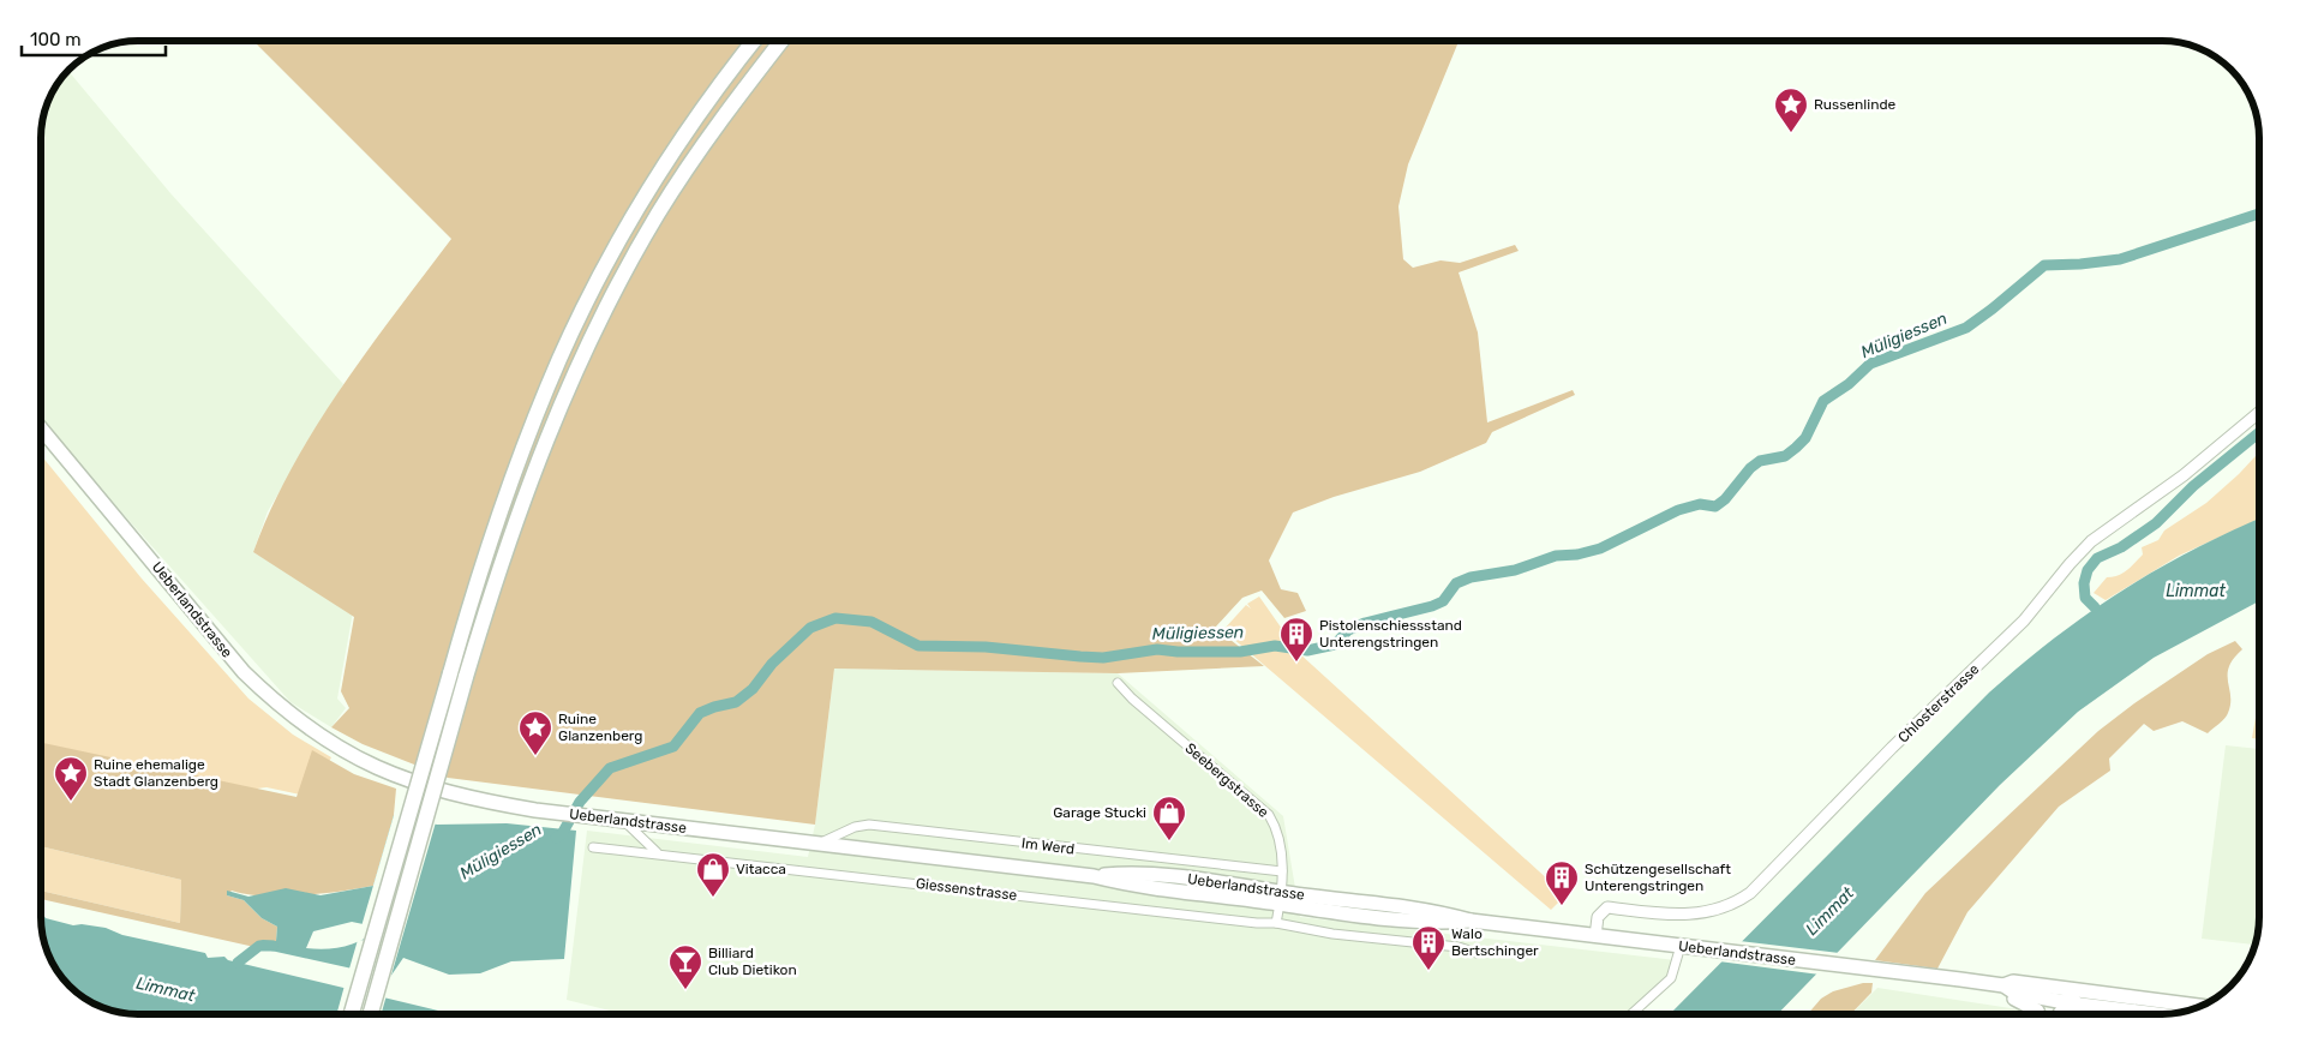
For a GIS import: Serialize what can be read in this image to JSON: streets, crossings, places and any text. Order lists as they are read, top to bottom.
{
  "streets": {
    "main road": ["Ueberlandstrasse"],
    "street": [
      "Chlosterstrasse",
      "Seebergstrasse",
      "Im Werd",
      "Giessenstrasse"
    ]
  },
  "crossings": [
    ["Ueberlandstrasse", "Chlosterstrasse"],
    ["Ueberlandstrasse", "Seebergstrasse"],
    ["Ueberlandstrasse", "Im Werd"],
    ["Seebergstrasse", "Im Werd"]
  ],
  "water": ["Müligiessen", "Limmat"],
  "places": {
    "place": ["Russenlinde", "Ruine Glanzenberg", "Ruine ehemalige Stadt Glanzenberg"],
    "building": ["Pistolenschiessstand Unterengstringen", "Schützengesellschaft Unterengstringen", "Walo Bertschinger"],
    "shop": ["Garage Stucki", "Vitacca"],
    "bar": ["Billiard Club Dietikon"]
  },
  "scale_bar": "100 m"
}
